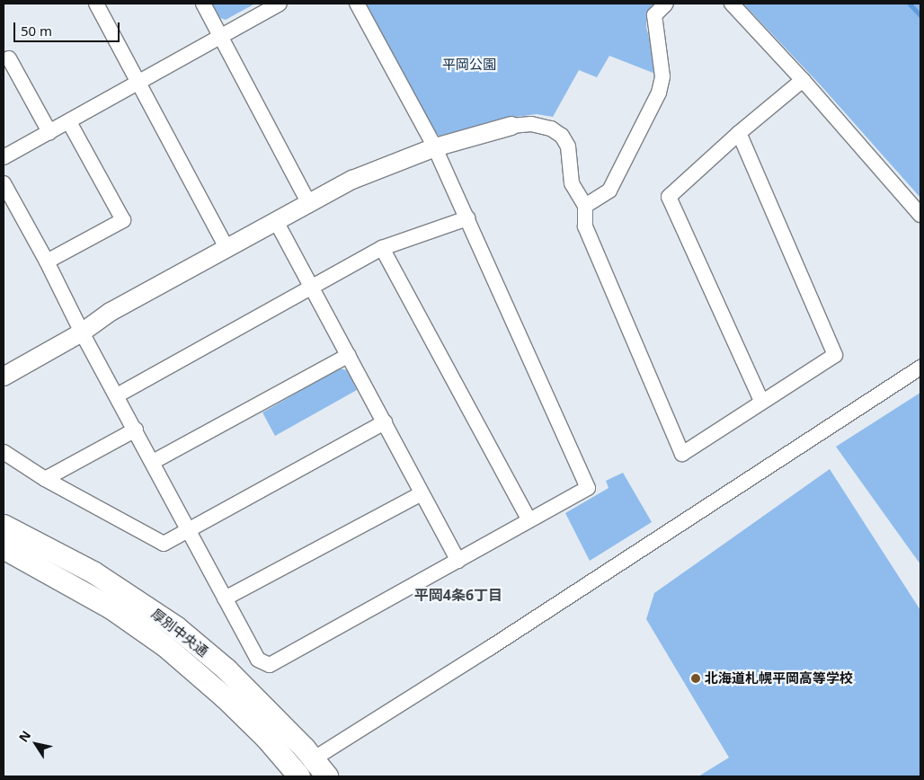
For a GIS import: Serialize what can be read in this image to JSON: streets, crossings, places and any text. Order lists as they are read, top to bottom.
{
  "streets": {
    "main road": ["厚別中央通"]
  },
  "districts": ["平岡4条6丁目"],
  "parks": ["平岡公園"],
  "places": ["北海道札幌平岡高等学校"],
  "scale_bar": "50 m",
  "north": "top left"
}
